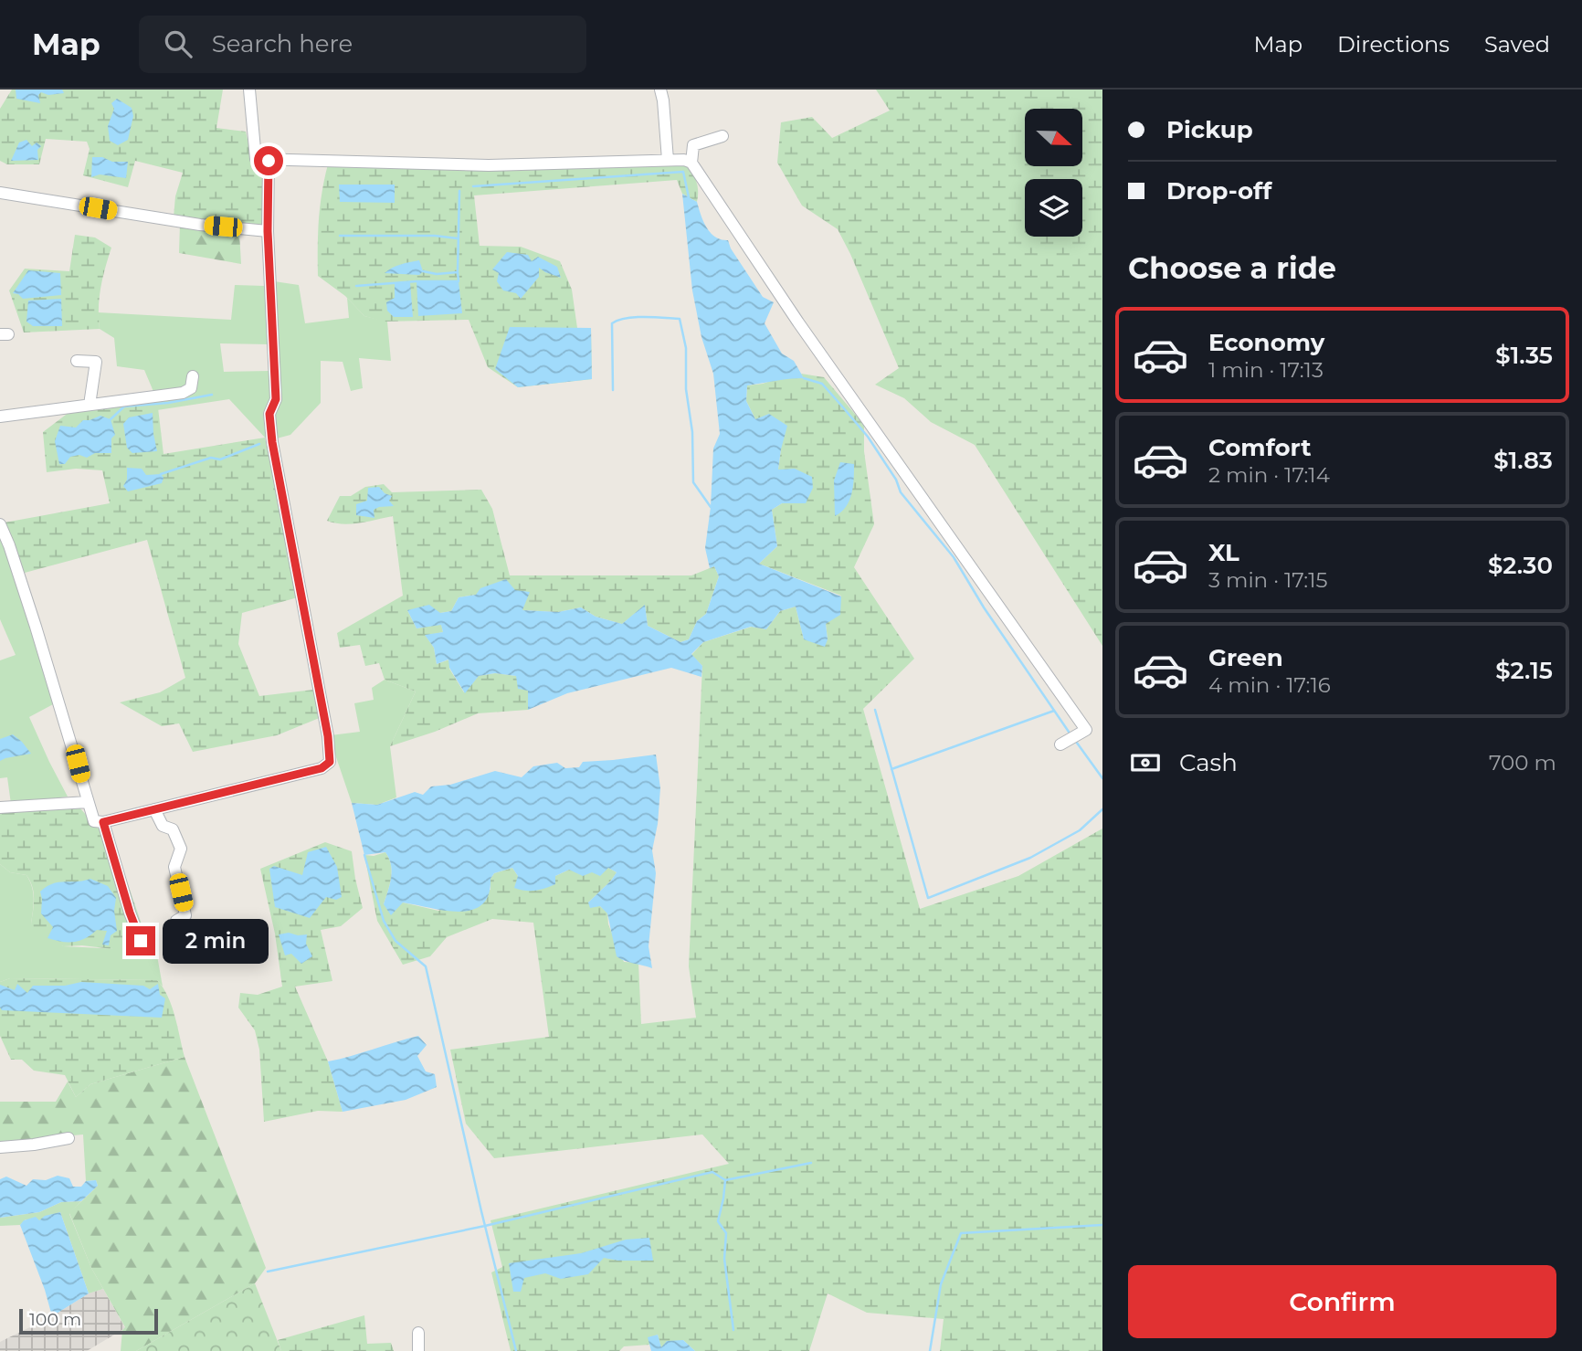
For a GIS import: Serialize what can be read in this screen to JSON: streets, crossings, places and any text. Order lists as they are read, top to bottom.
{
  "scale_bar": "100 m",
  "north": "right",
  "page": {
    "header": "Map",
    "search": "Search here",
    "nav": ["Map", "Directions", "Saved"],
    "banner": ["Pickup", "Drop-off"],
    "heading": "Choose a ride",
    "list": [
      {
        "name": "Economy",
        "note": "1 min · 17:13",
        "value": "$1.35"
      },
      {
        "name": "Comfort",
        "note": "2 min · 17:14",
        "value": "$1.83"
      },
      {
        "name": "XL",
        "note": "3 min · 17:15",
        "value": "$2.30"
      },
      {
        "name": "Green",
        "note": "4 min · 17:16",
        "value": "$2.15"
      }
    ],
    "pay": ["Cash", "700 m"],
    "bubble": "2 min",
    "buttons": "Confirm",
    "scale": "100 m"
  }
}
